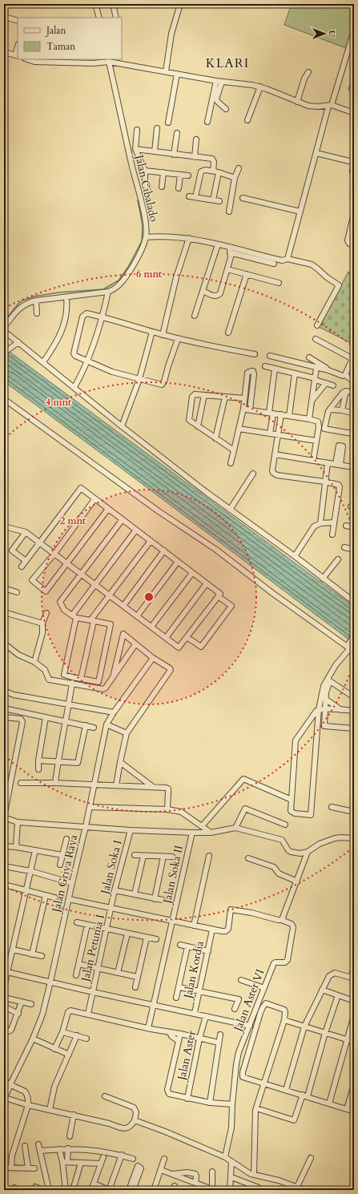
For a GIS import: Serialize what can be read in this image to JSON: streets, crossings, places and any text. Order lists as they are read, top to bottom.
{
  "streets": {
    "street": [
      "Jalan Cibalado",
      "Jalan Soka I",
      "Jalan Griya Raya",
      "Jalan Soka II",
      "Jalan Petunia I",
      "Jalan Kordia",
      "Jalan Aster VI",
      "Jalan Aster"
    ]
  },
  "crossings": [
    ["Jalan Soka I", "Jalan Petunia I"]
  ],
  "districts": ["KLARI"],
  "legend": ["Jalan", "Taman"],
  "north": "right",
  "rings": ["6 mnt", "4 mnt", "2 mnt"]
}
